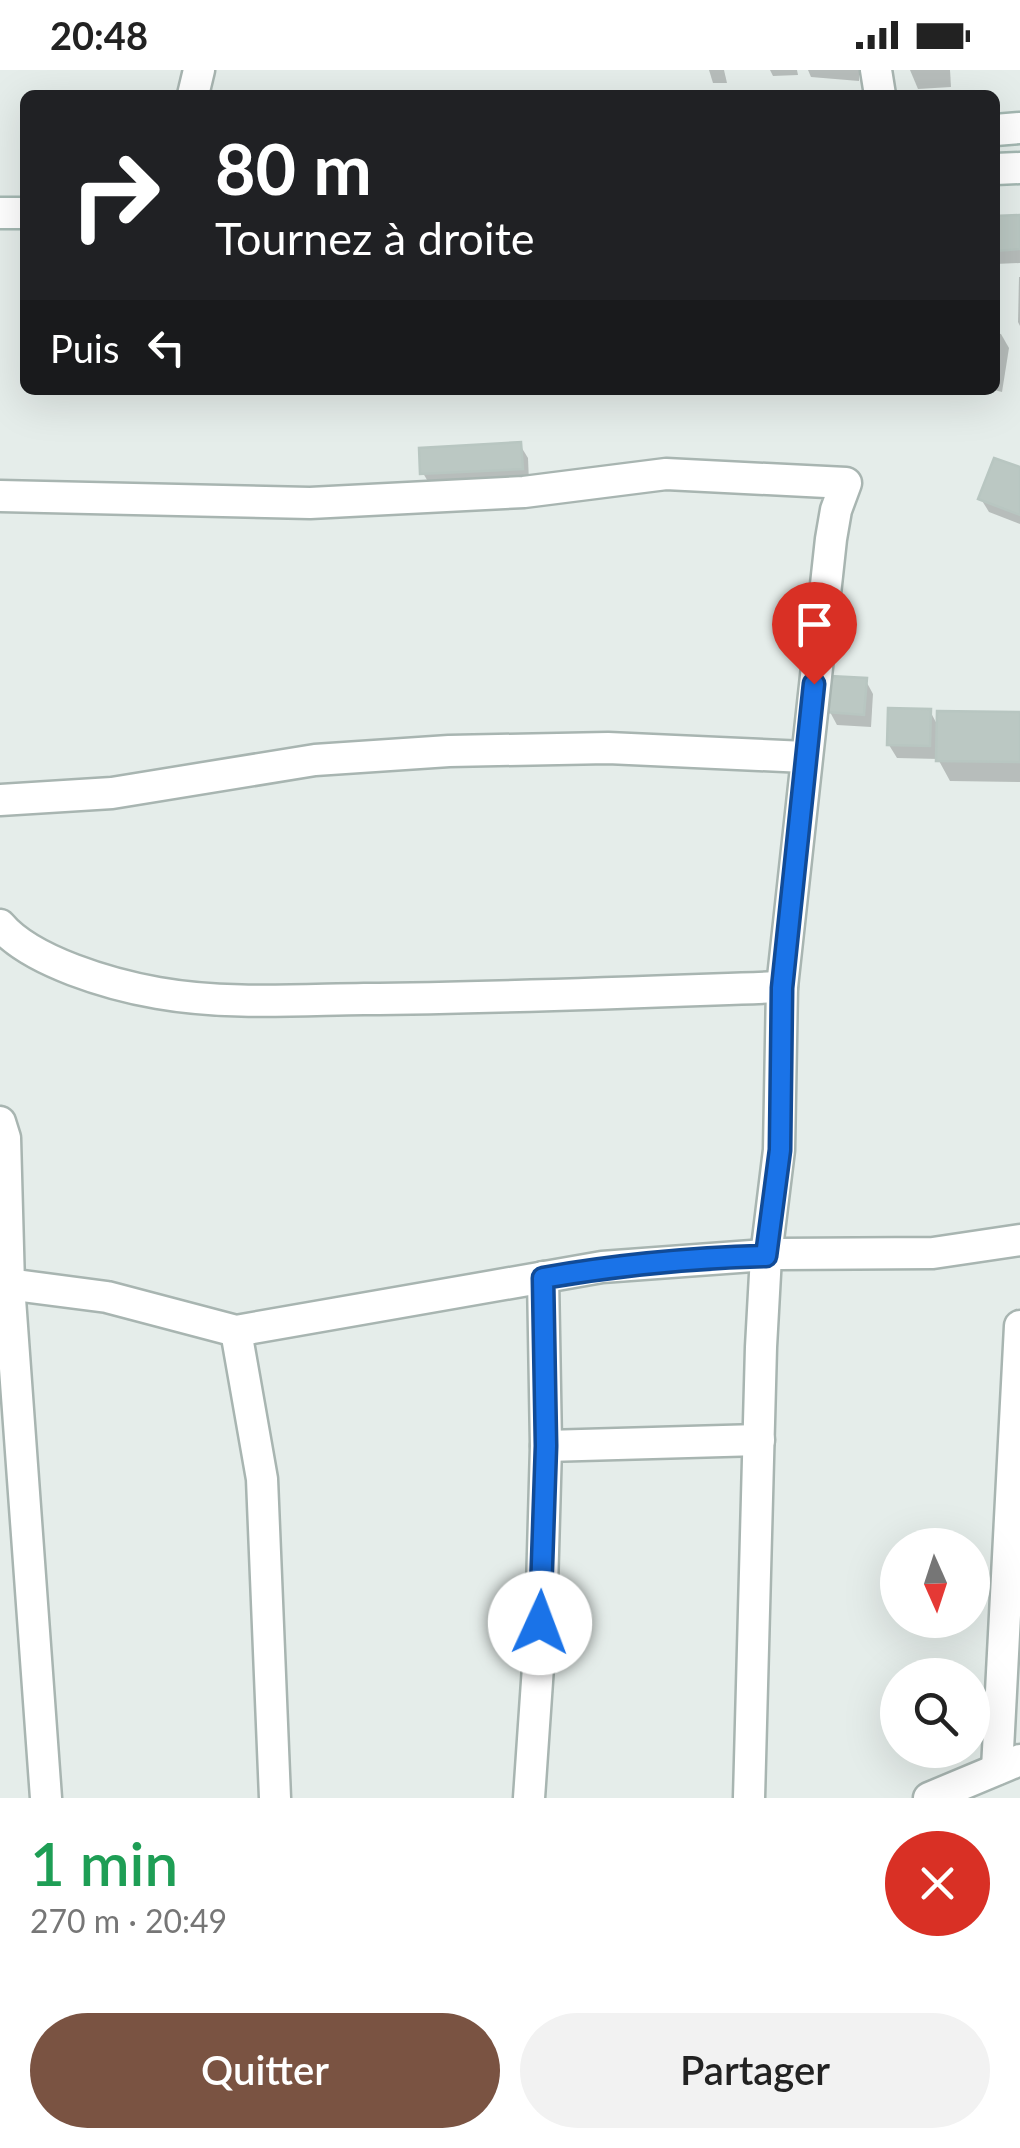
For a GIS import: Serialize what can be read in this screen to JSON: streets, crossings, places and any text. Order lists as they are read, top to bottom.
{
  "north": "bottom",
  "page": {
    "status": "20:48",
    "turn": ["80 m", "Tournez à droite"],
    "then": "Puis",
    "heading": ["1 min", "270 m · 20:49"],
    "buttons": ["Quitter", "Partager"]
  }
}
